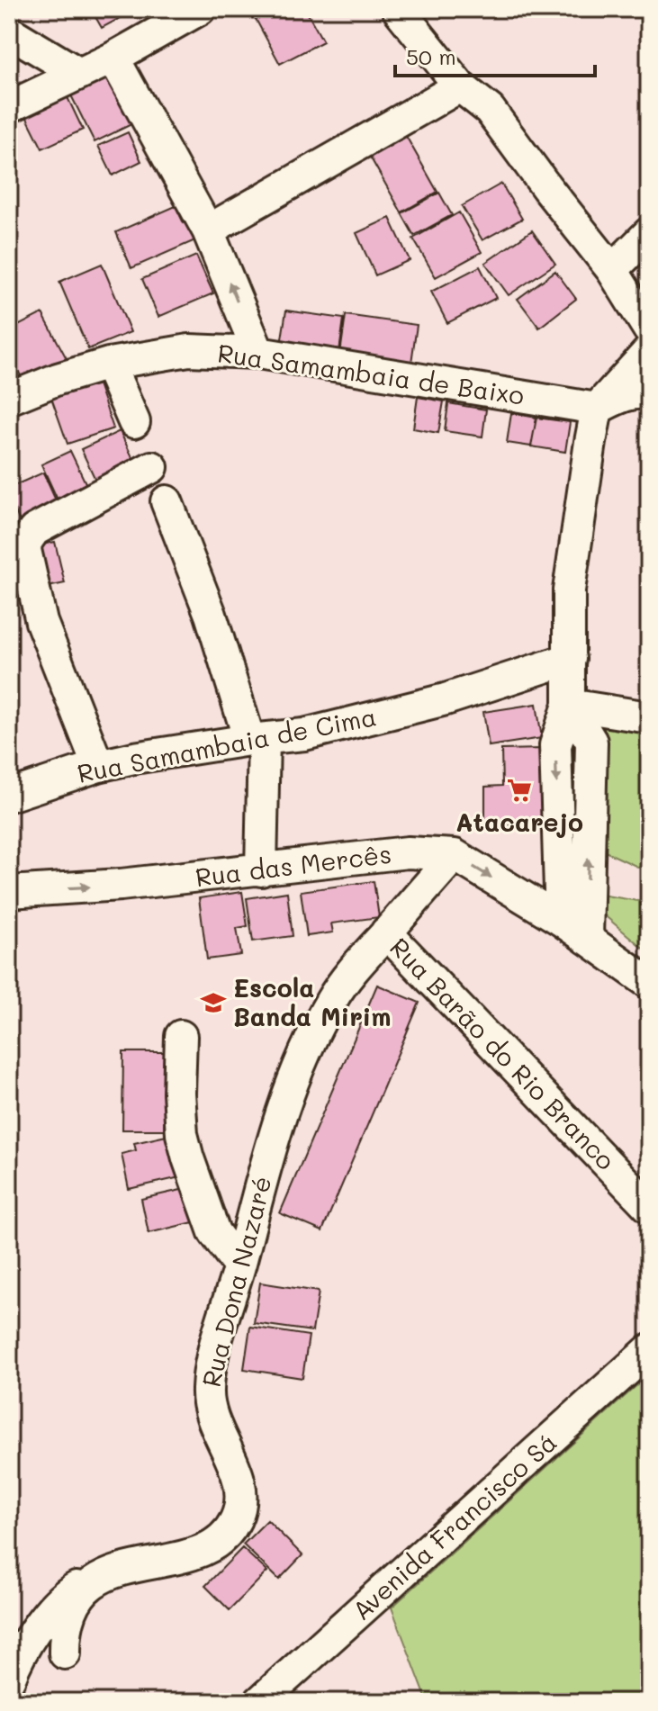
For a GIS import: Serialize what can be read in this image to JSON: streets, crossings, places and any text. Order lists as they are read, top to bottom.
{
  "streets": {
    "street": [
      "Rua Samambaia de Baixo",
      "Rua Samambaia de Cima",
      "Rua das Mercês",
      "Rua Barão do Rio Branco",
      "Rua Dona Nazaré",
      "Avenida Francisco Sá"
    ]
  },
  "crossings": [
    ["Rua das Mercês", "Rua Dona Nazaré"],
    ["Rua Barão do Rio Branco", "Rua Dona Nazaré"]
  ],
  "one_way": ["Rua das Mercês"],
  "places": {
    "supermarket": ["Atacarejo"],
    "school or university": ["Escola Banda Mirim"]
  },
  "scale_bar": "50 m"
}
